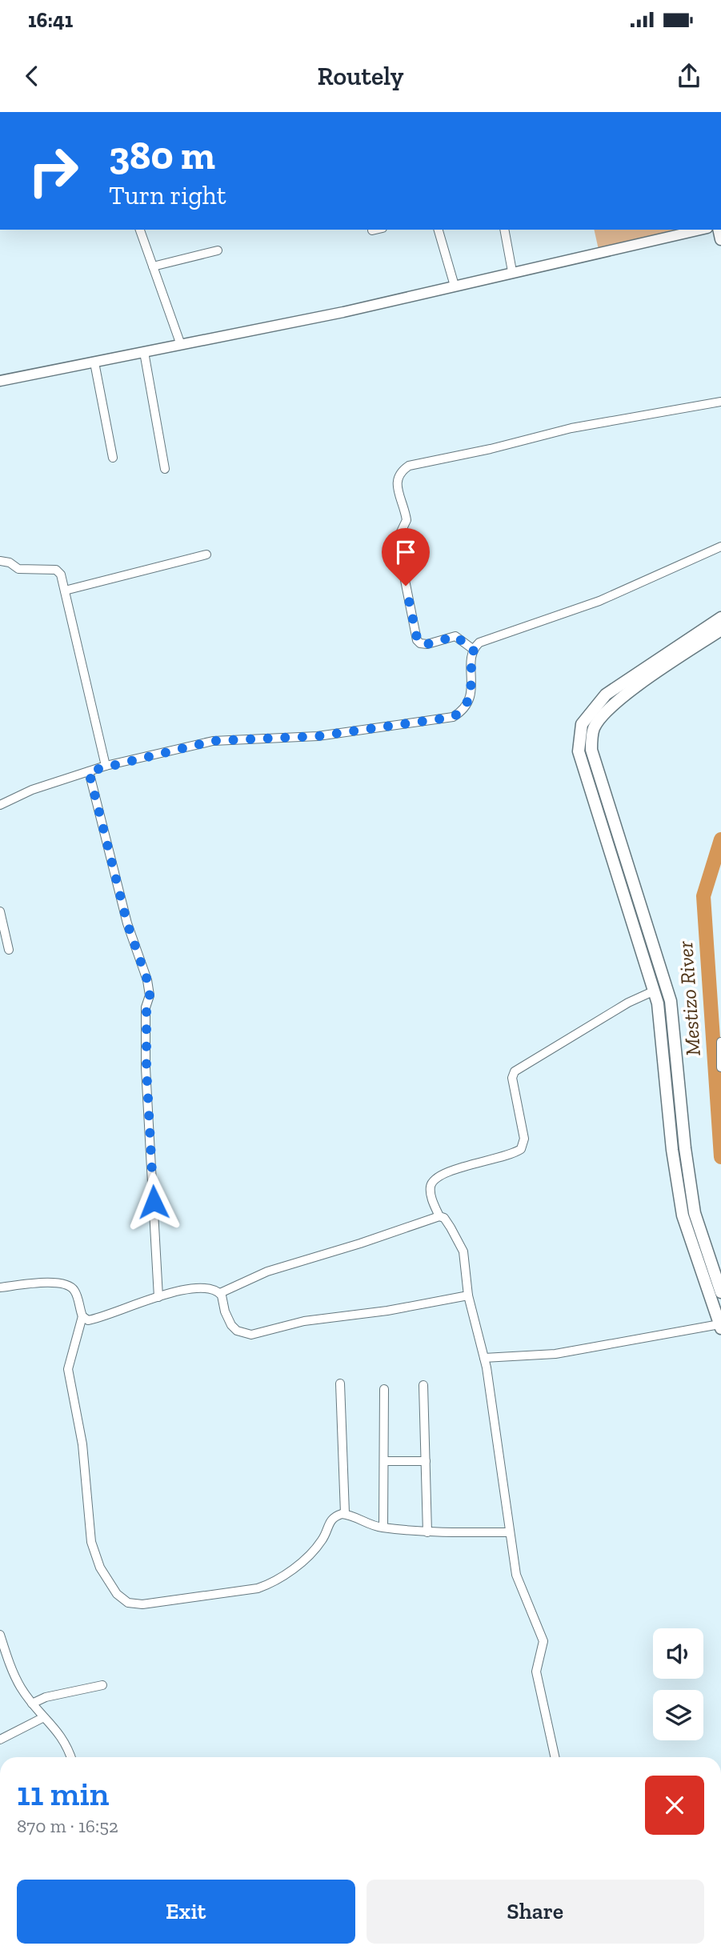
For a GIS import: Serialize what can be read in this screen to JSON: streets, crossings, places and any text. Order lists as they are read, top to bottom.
{
  "water": ["Mestizo River"],
  "page": {
    "status": "16:41",
    "header": "Routely",
    "turn": ["380 m", "Turn right"],
    "heading": ["11 min", "870 m · 16:52"],
    "buttons": ["Exit", "Share"]
  }
}
